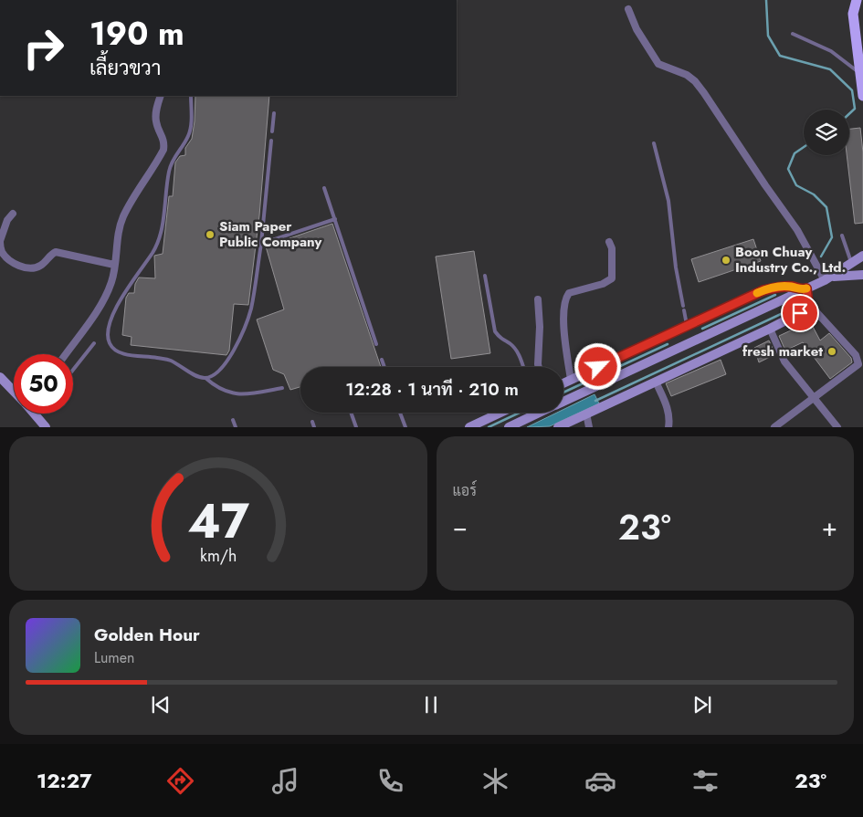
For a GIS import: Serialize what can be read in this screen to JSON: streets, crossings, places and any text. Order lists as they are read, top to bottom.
{
  "places": ["Siam Paper Public Company", "Boon Chuay Industry Co., Ltd.", "fresh market"],
  "page": {
    "turn": ["190 m", "เลี้ยวขวา"],
    "limit": "50",
    "trip": "12:28 · 1 นาที · 210 m",
    "tile": "แอร์",
    "heat": ["−", "23°", "+"],
    "song": ["Golden Hour", "Lumen"],
    "tabs": ["12:27", "23°"],
    "gauge": ["47", "km/h"]
  }
}
